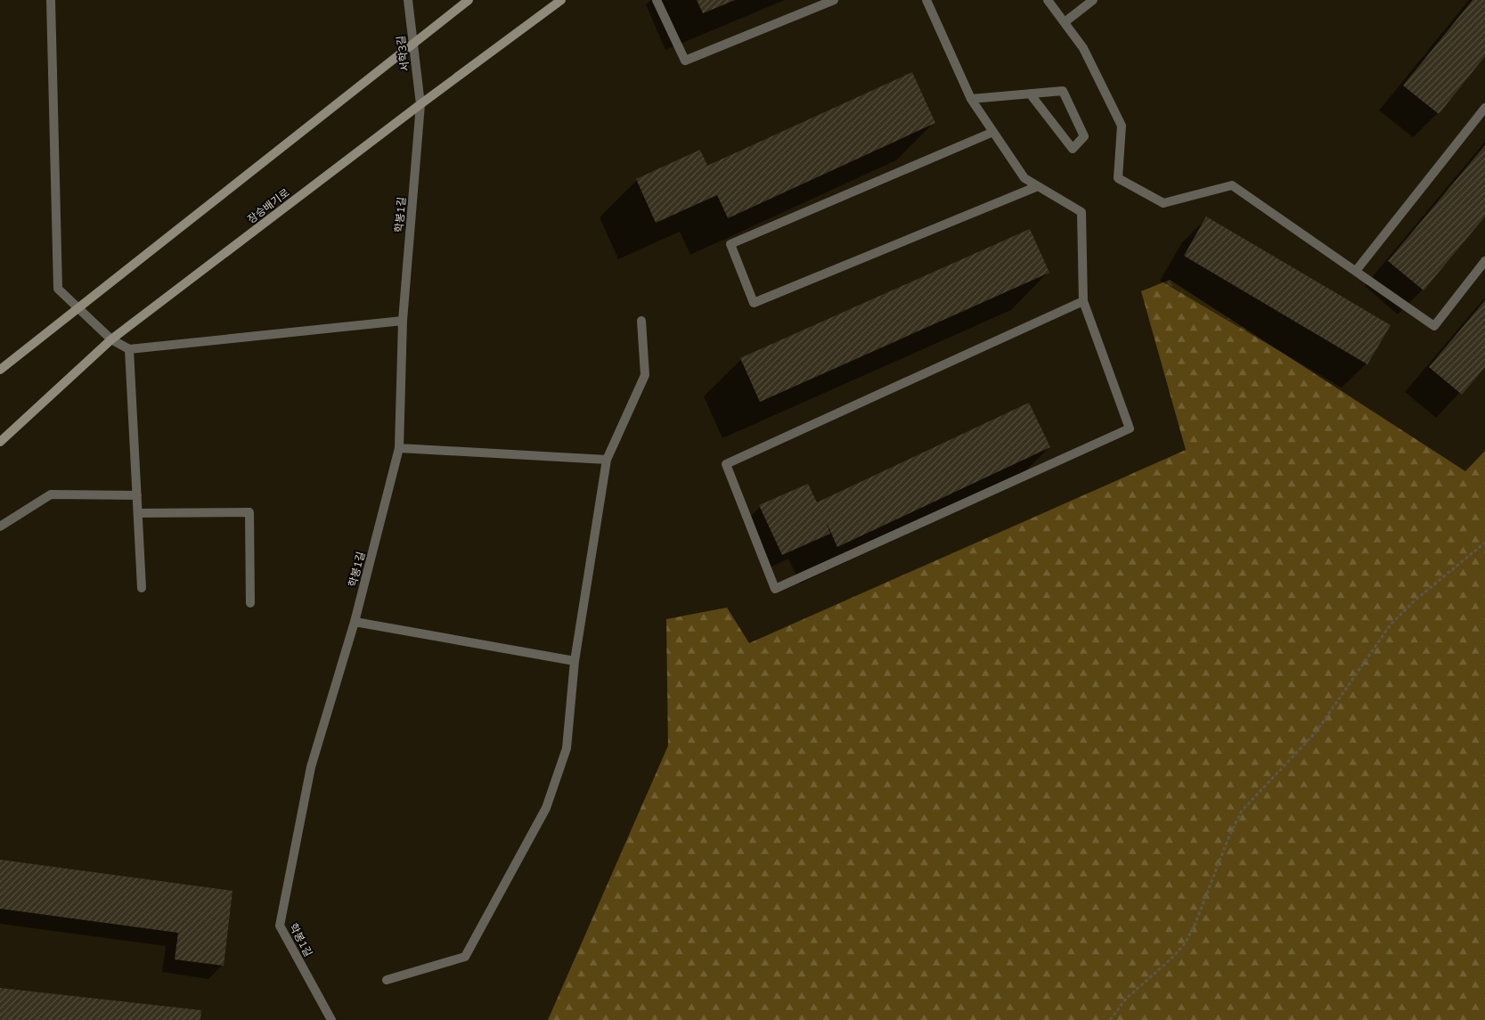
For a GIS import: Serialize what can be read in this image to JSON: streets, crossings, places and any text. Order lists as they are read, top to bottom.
{
  "streets": {
    "street": ["서학3길", "장승배기로", "학봉1길"]
  },
  "crossings": [
    ["서학3길", "장승배기로"],
    ["서학3길", "학봉1길"],
    ["장승배기로", "학봉1길"]
  ]
}
